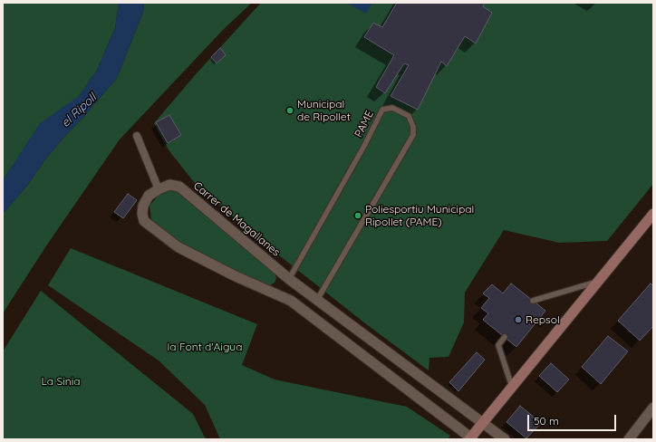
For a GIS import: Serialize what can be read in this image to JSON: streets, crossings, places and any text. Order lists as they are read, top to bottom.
{
  "streets": {
    "street": ["Carrer de Magallanes"],
    "lane": ["PAME"]
  },
  "crossings": [
    ["PAME", "Carrer de Magallanes"]
  ],
  "water": ["el Ripoll"],
  "parks": ["la Font d'Aigua", "La Sinia"],
  "places": ["Municipal de Ripollet", "Poliesportiu Municipal Ripollet (PAME)", "Repsol"],
  "scale_bar": "50 m"
}
